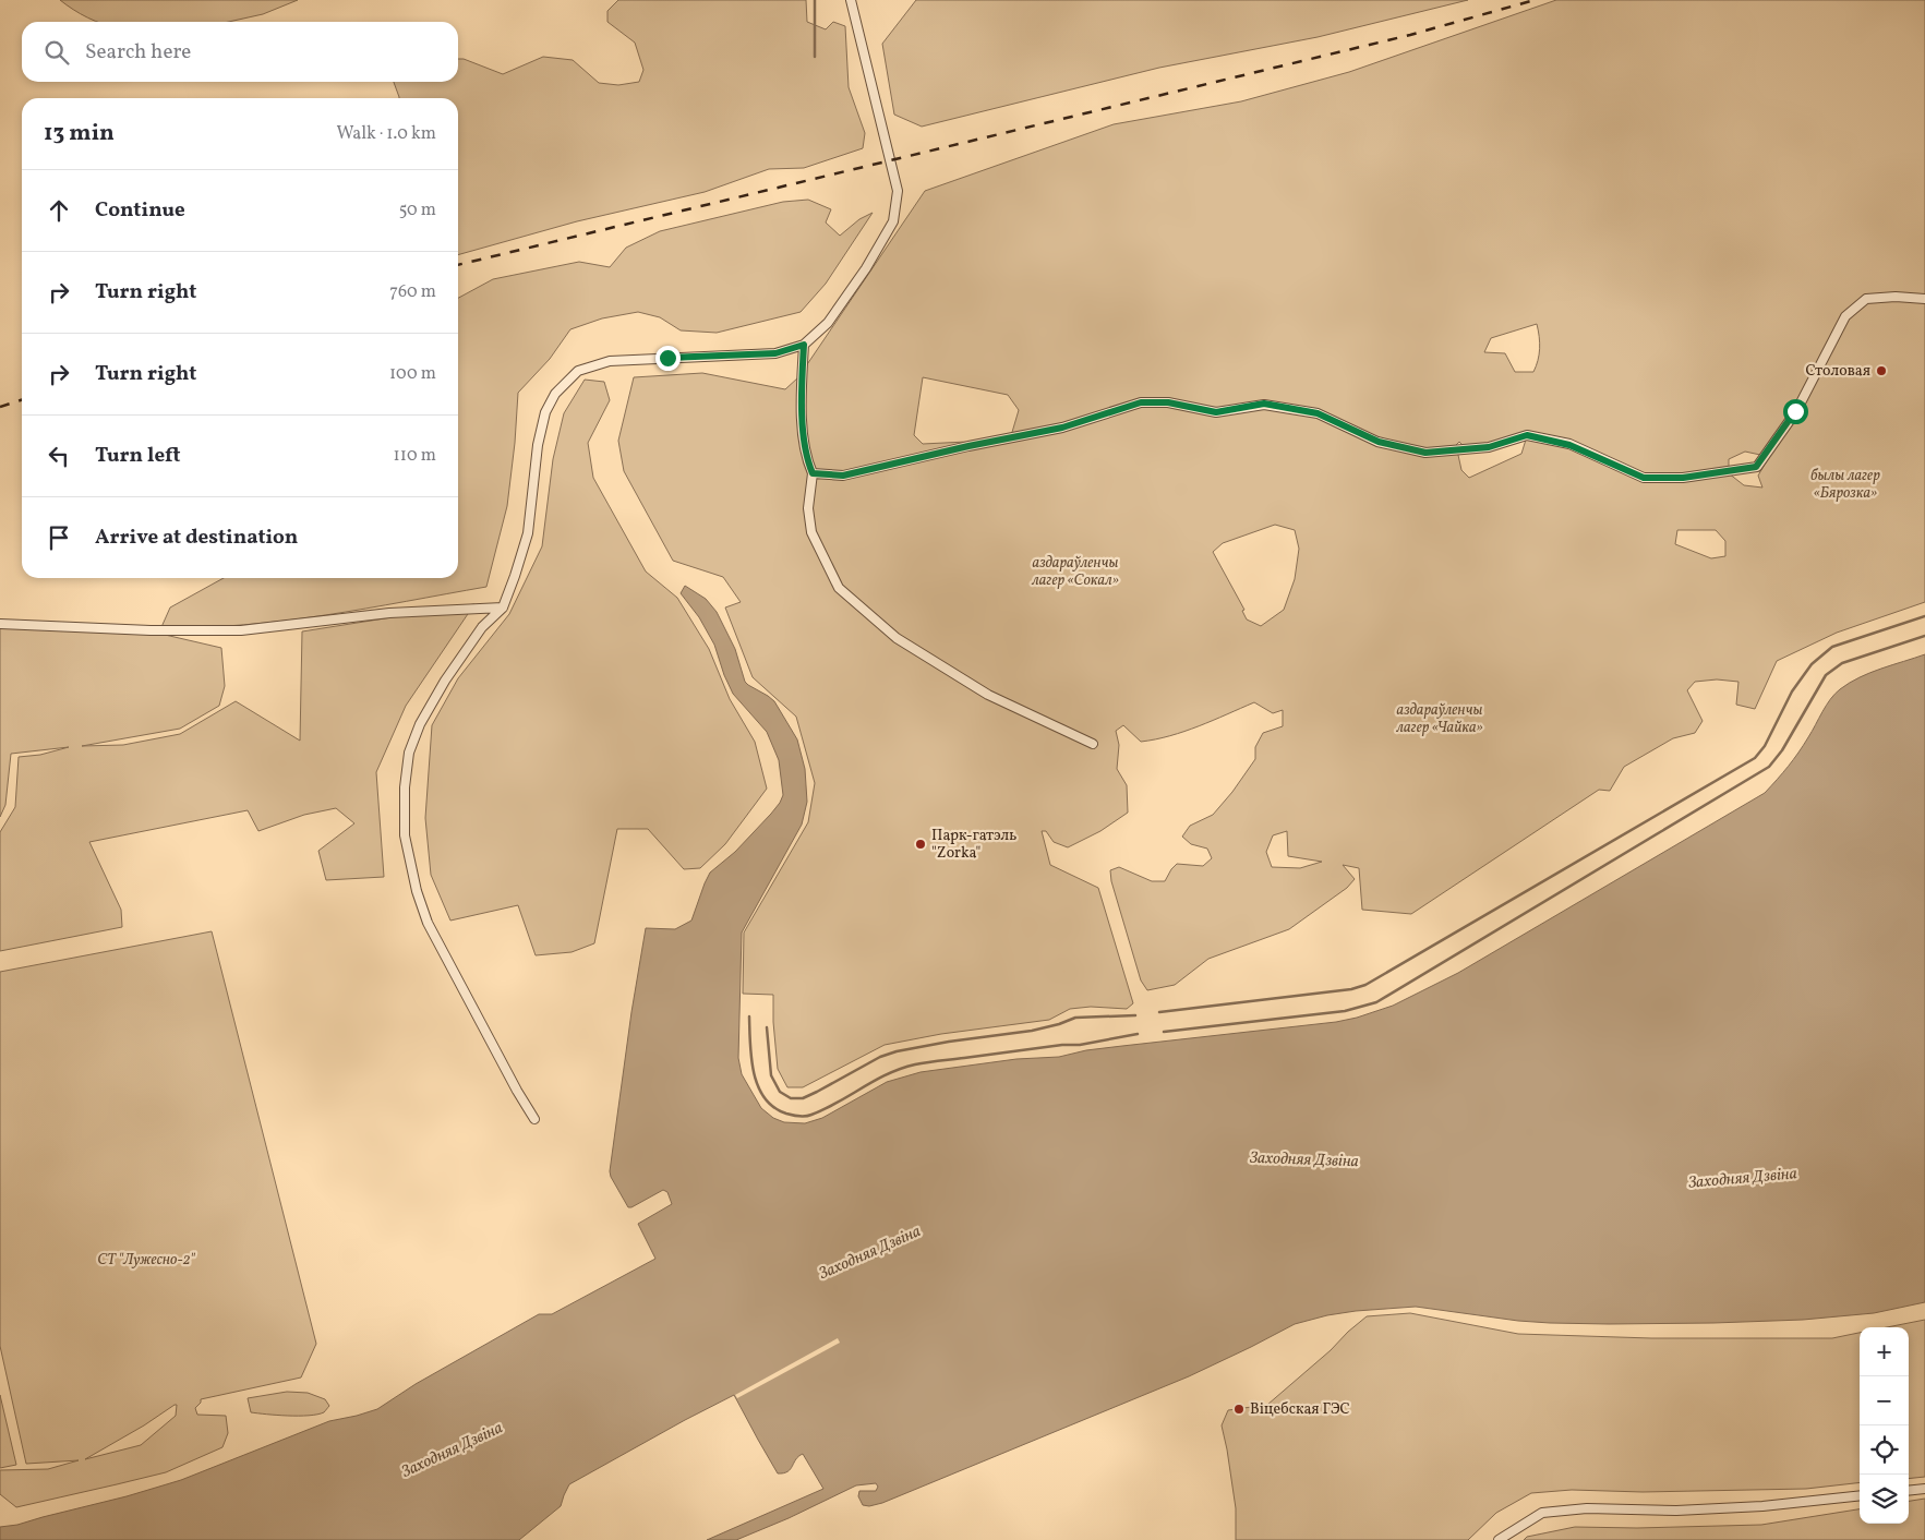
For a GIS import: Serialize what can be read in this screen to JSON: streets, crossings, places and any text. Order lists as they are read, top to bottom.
{
  "water": ["Заходняя Дзвіна"],
  "parks": [
    "былы лагер «Бярозка»",
    "аздараўленчы лагер «Сокал»",
    "аздараўленчы лагер «Чайка»",
    "СТ \"Лужесно-2\""
  ],
  "places": ["Столовая", "Парк-гатэль \"Zorka\"", "Віцебская ГЭС"],
  "page": {
    "search": "Search here",
    "heading": ["13 min", "Walk · 1.0 km"],
    "list": [
      ["Continue", "50 m"],
      ["Turn right", "760 m"],
      ["Turn right", "100 m"],
      ["Turn left", "110 m"],
      "Arrive at destination"
    ],
    "map_buttons": ["+", "−"]
  }
}
